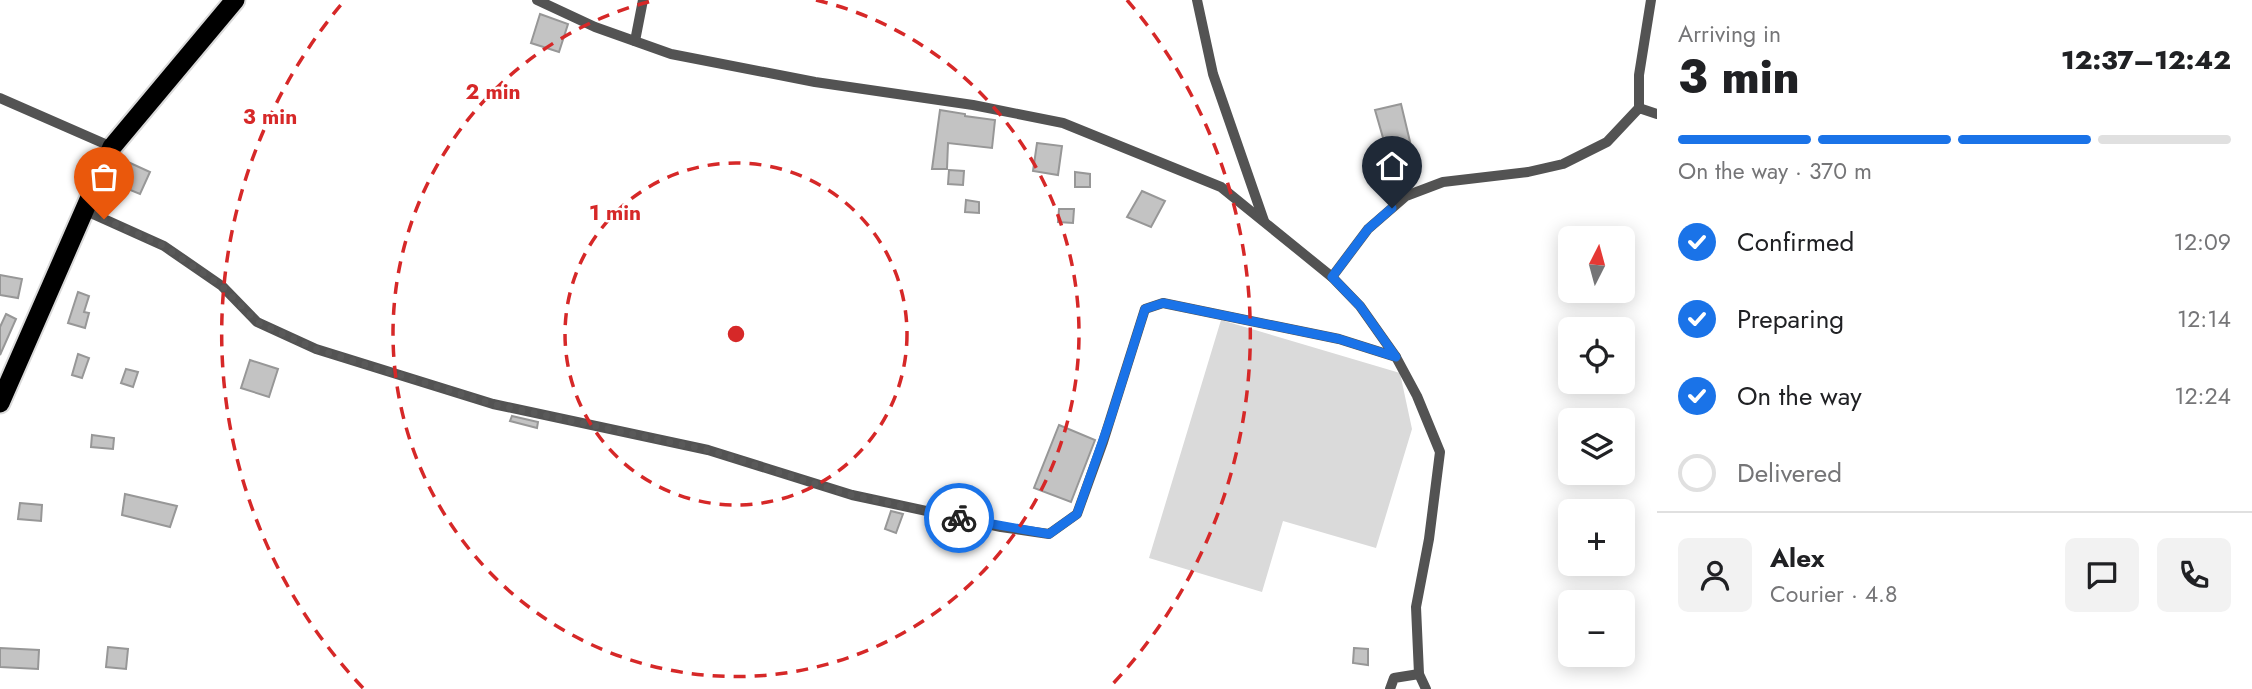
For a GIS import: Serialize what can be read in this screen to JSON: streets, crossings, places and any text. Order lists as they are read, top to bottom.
{
  "north": "top",
  "page": {
    "heading": ["3 min", "Arriving in", "12:37–12:42"],
    "panel": ["Alex", "Courier · 4.8"],
    "bar": "On the way · 370 m",
    "list": [
      ["Confirmed", "12:09"],
      ["Preparing", "12:14"],
      ["On the way", "12:24"],
      "Delivered"
    ],
    "map_buttons": ["+", "−"]
  },
  "rings": ["2 min", "3 min", "1 min"]
}
